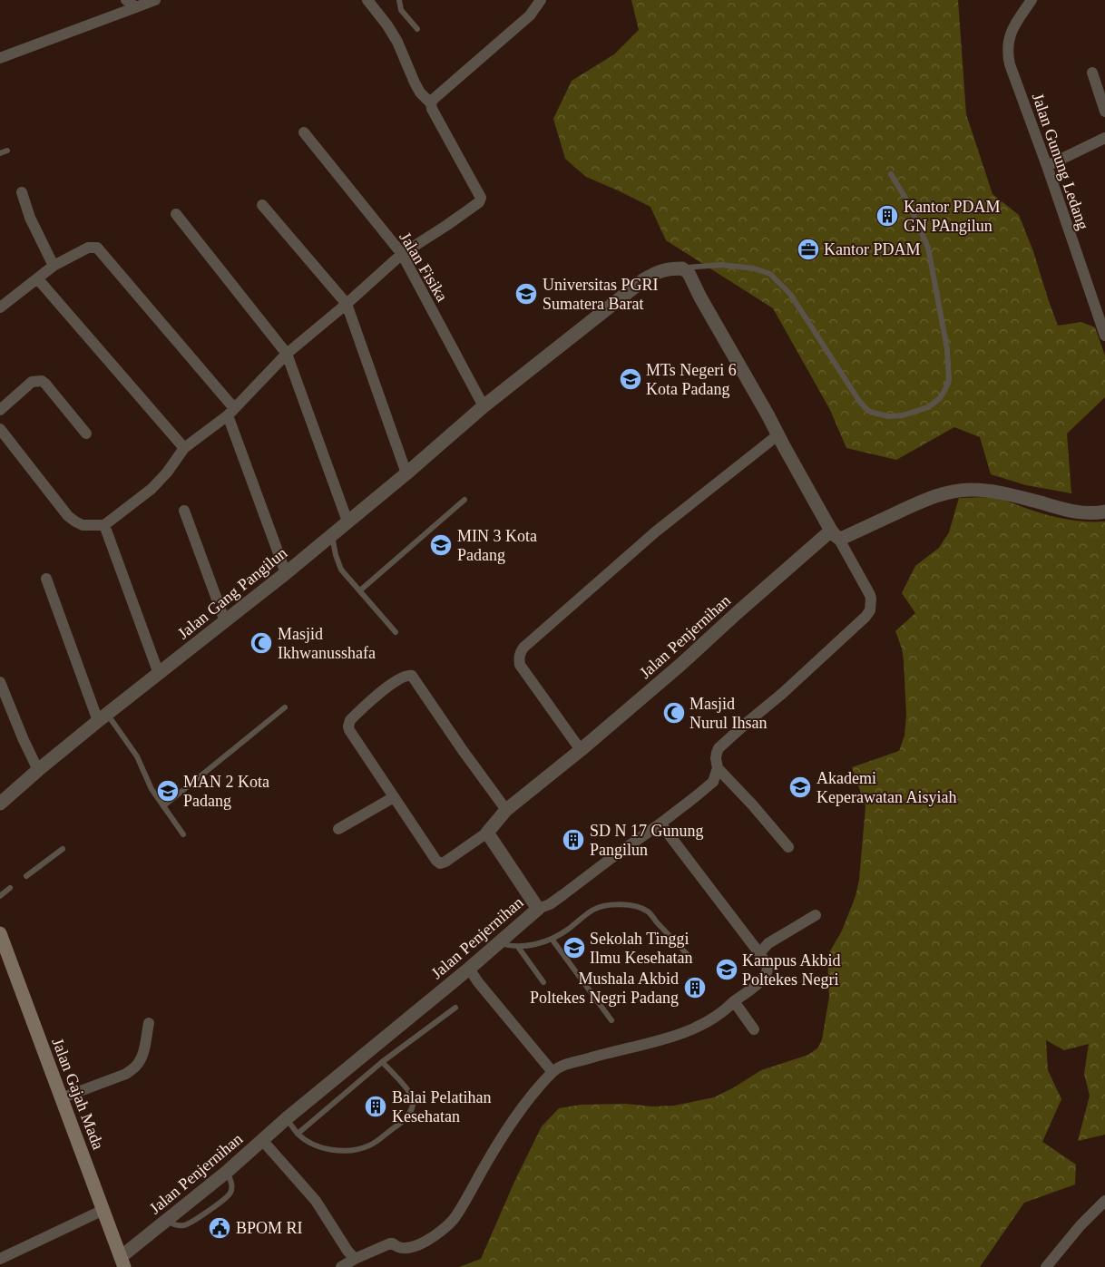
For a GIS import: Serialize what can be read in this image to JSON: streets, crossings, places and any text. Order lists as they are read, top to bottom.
{
  "streets": {
    "main road": ["Jalan Gajah Mada"],
    "street": [
      "Jalan Gunung Ledang",
      "Jalan Fisika",
      "Jalan Gang Pangilun",
      "Jalan Penjernihan"
    ]
  },
  "crossings": [
    ["Jalan Fisika", "Jalan Gang Pangilun"],
    ["Jalan Penjernihan", "Jalan Gajah Mada"]
  ],
  "places": {
    "building": [
      "Kantor PDAM GN PAngilun",
      "SD N 17 Gunung Pangilun",
      "Mushala Akbid Poltekes Negri Padang",
      "Balai Pelatihan Kesehatan"
    ],
    "office": ["Kantor PDAM"],
    "school or university": [
      "Universitas PGRI Sumatera Barat",
      "MTs Negeri 6 Kota Padang",
      "MIN 3 Kota Padang",
      "Akademi Keperawatan Aisyiah",
      "MAN 2 Kota Padang",
      "Sekolah Tinggi Ilmu Kesehatan",
      "Kampus Akbid Poltekes Negri"
    ],
    "mosque": ["Masjid Ikhwanusshafa", "Masjid Nurul Ihsan"],
    "public building": ["BPOM RI"]
  }
}
